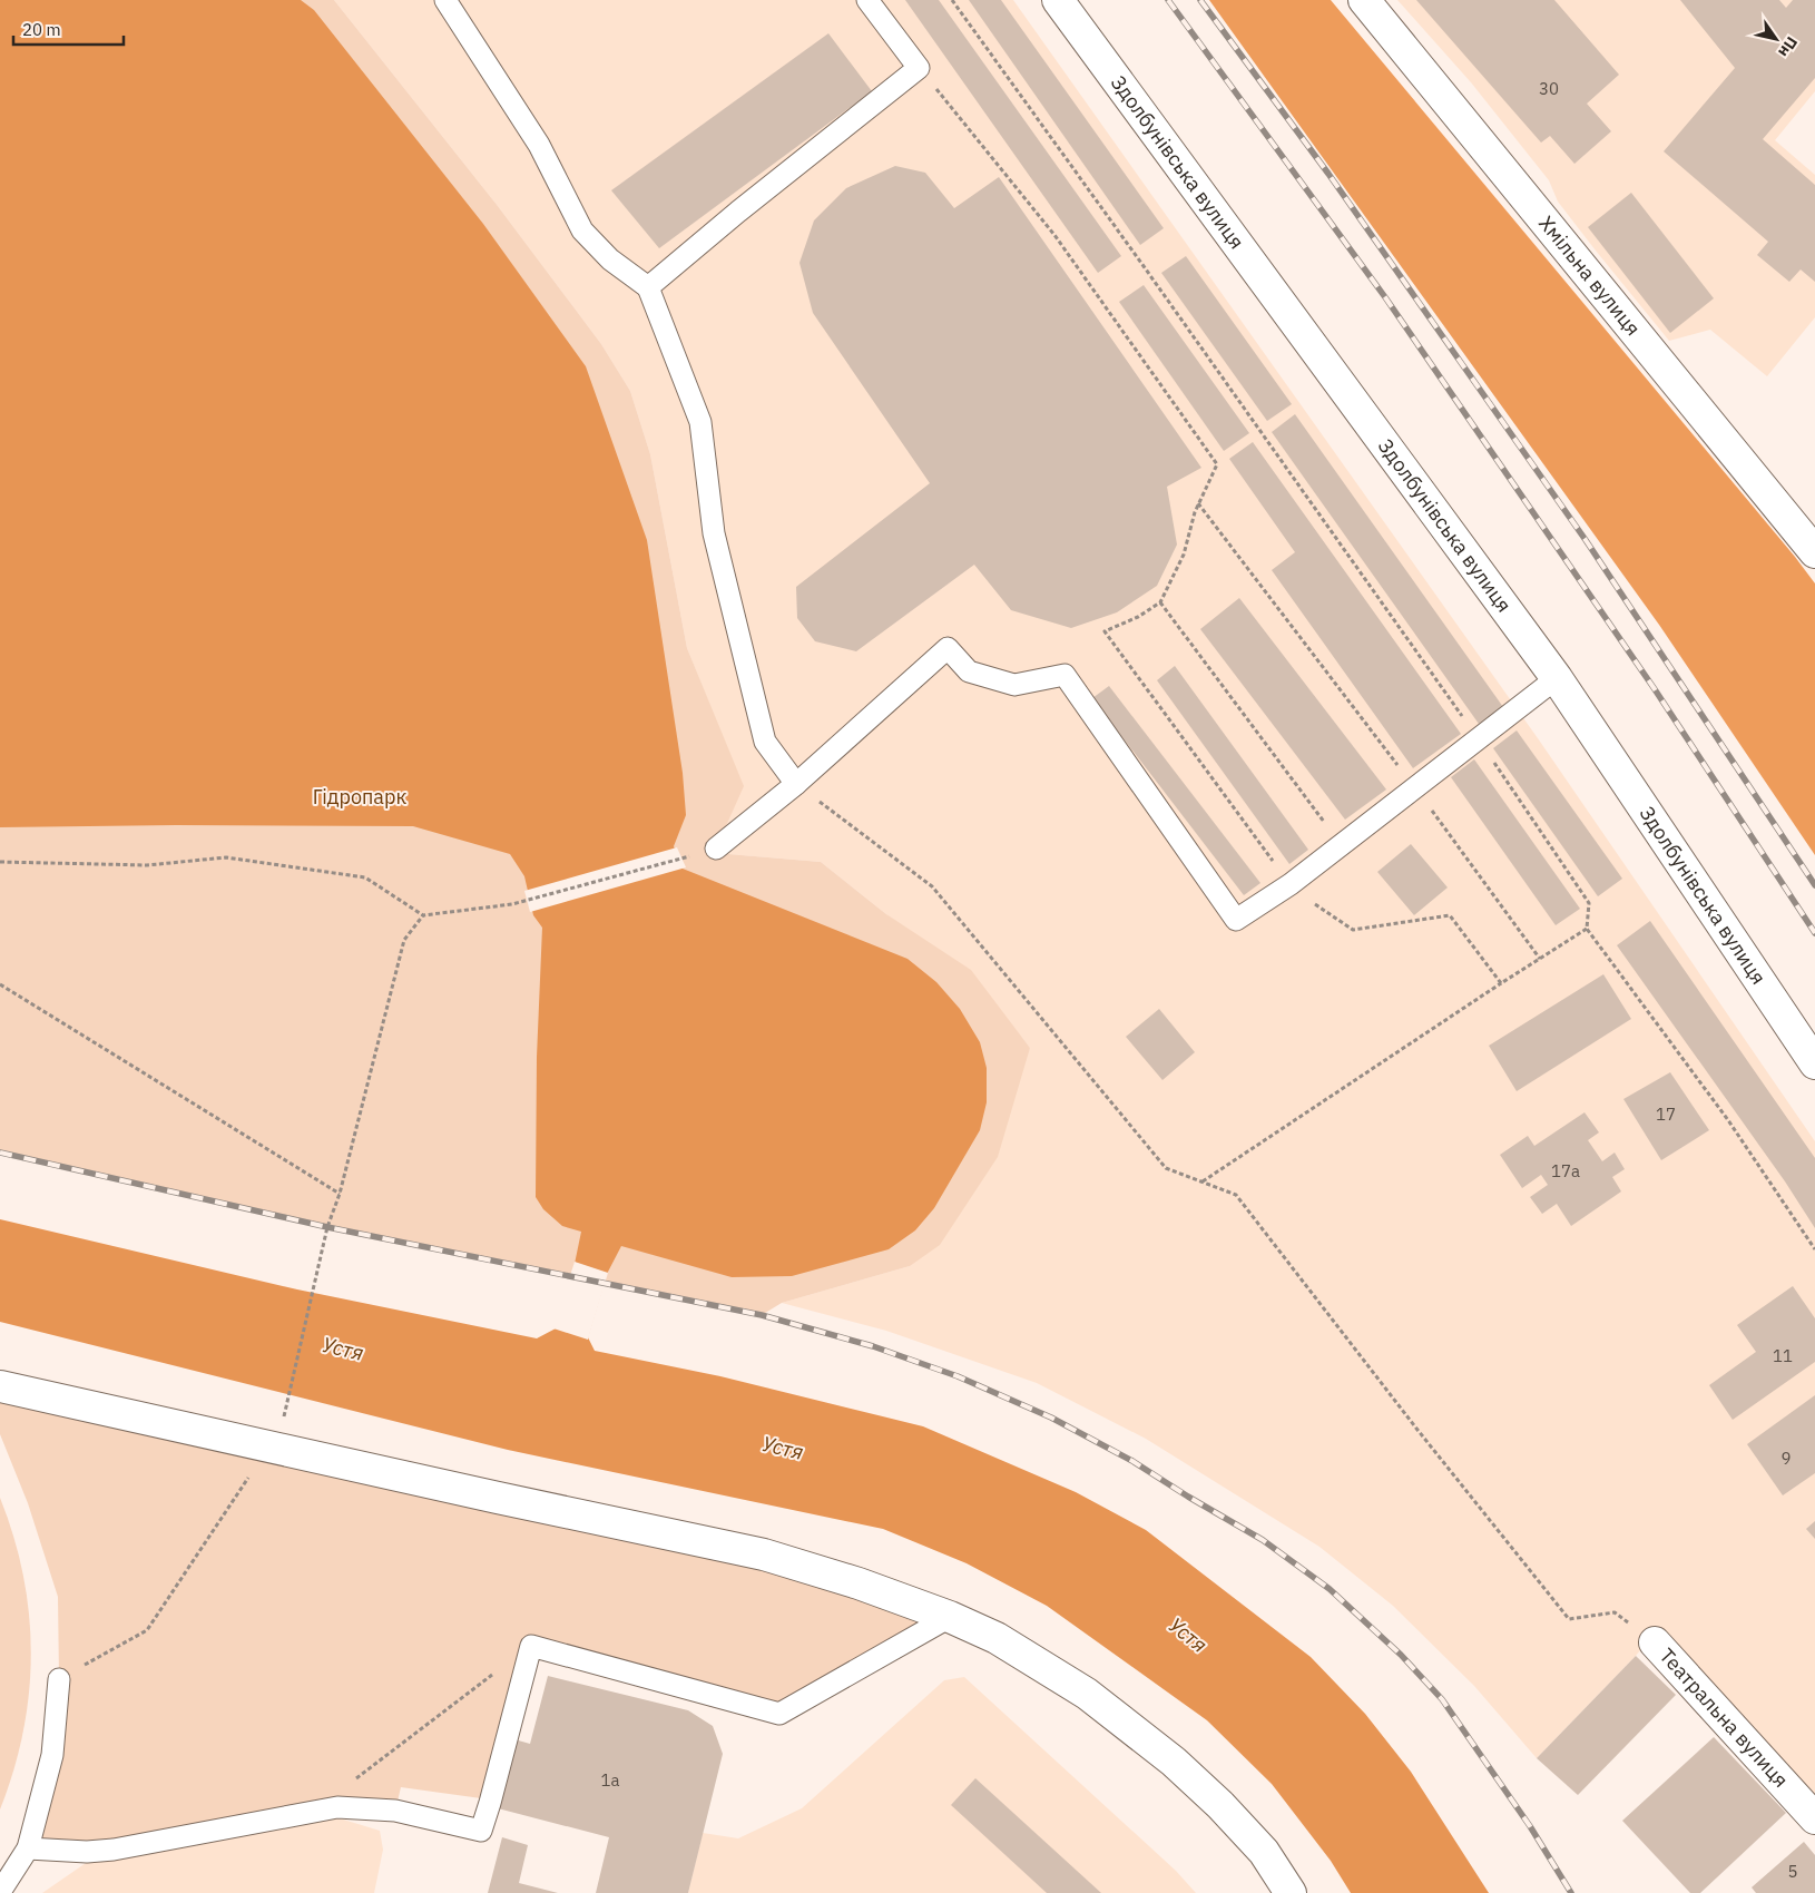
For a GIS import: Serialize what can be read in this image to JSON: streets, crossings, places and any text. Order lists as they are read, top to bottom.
{
  "streets": {
    "street": ["Здолбунівська вулиця", "Хмільна вулиця", "Театральна вулиця"]
  },
  "water": ["Устя"],
  "parks": ["Гідропарк"],
  "house_numbers": [
    "30",
    "17",
    "17а",
    "11",
    "9",
    "1а",
    "5"
  ],
  "scale_bar": "20 m",
  "north": "bottom right"
}
